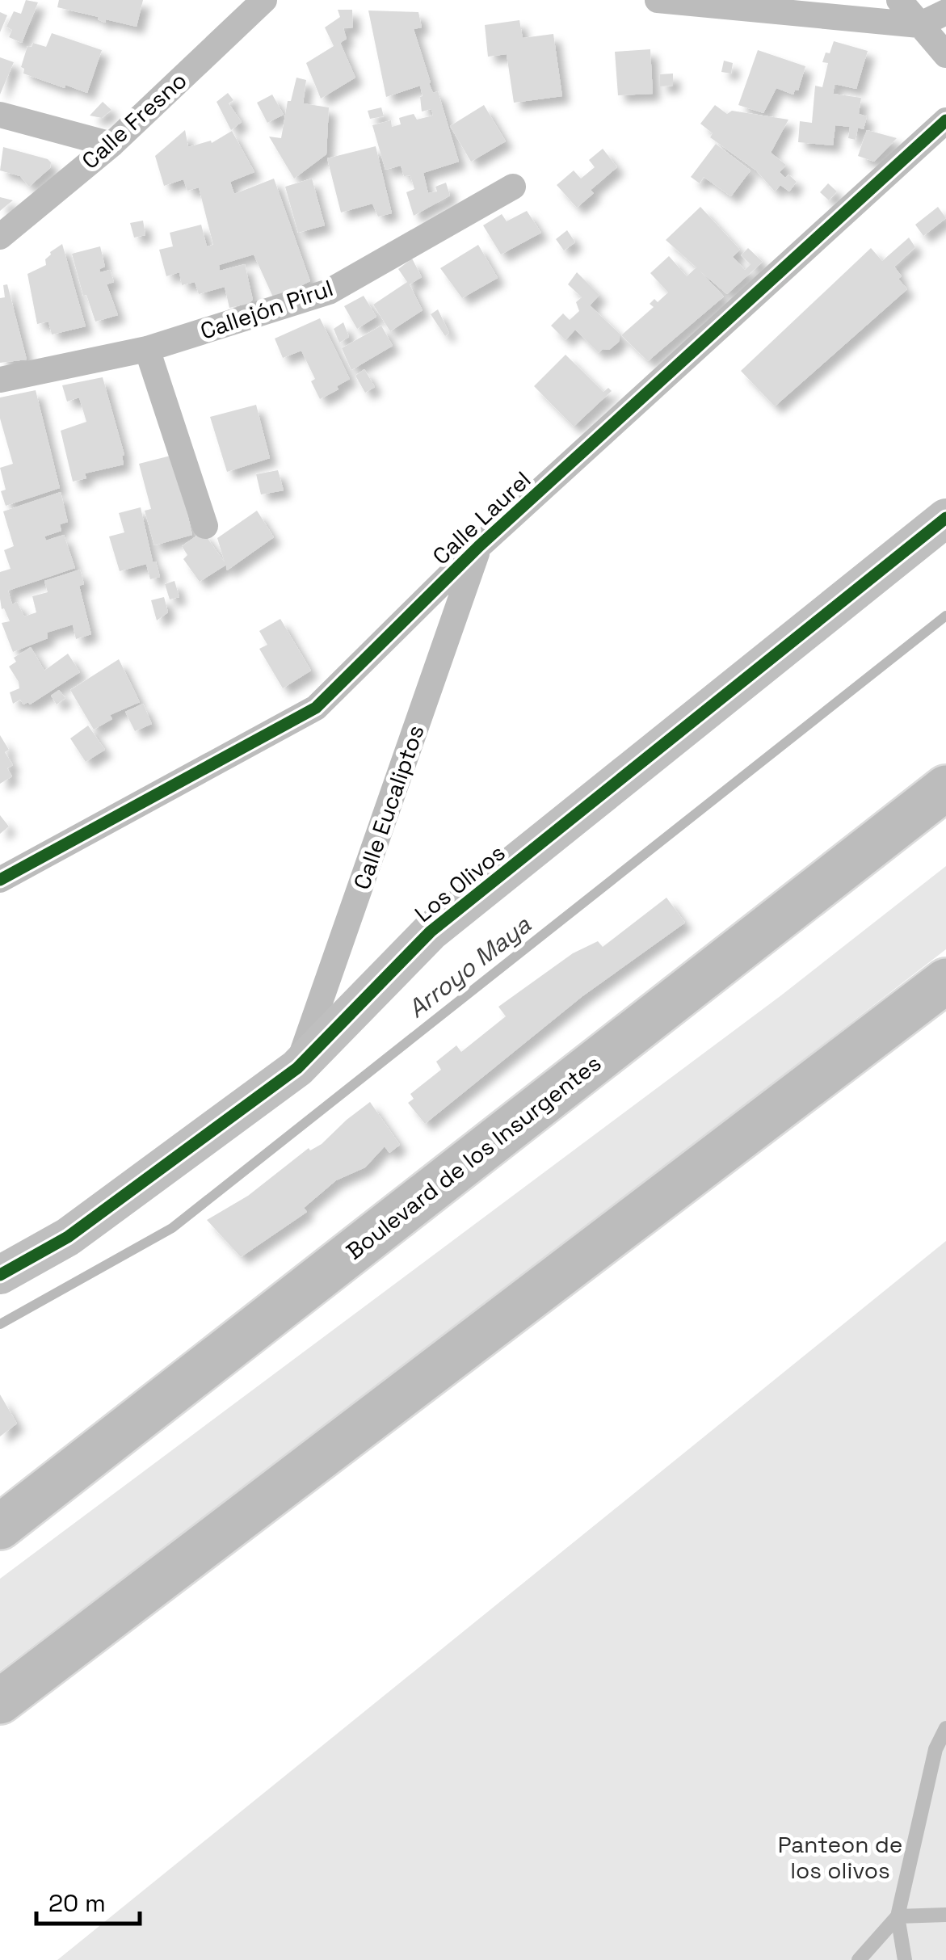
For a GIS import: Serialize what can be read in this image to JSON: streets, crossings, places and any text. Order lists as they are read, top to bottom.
{
  "streets": {
    "highway": ["Boulevard de los Insurgentes"],
    "street": [
      "Calle Fresno",
      "Callejón Pirul",
      "Calle Laurel",
      "Calle Eucaliptos",
      "Los Olivos"
    ]
  },
  "crossings": [
    ["Calle Laurel", "Calle Eucaliptos"],
    ["Calle Eucaliptos", "Los Olivos"]
  ],
  "water": ["Arroyo Maya"],
  "parks": ["Panteon de los olivos"],
  "scale_bar": "20 m"
}
